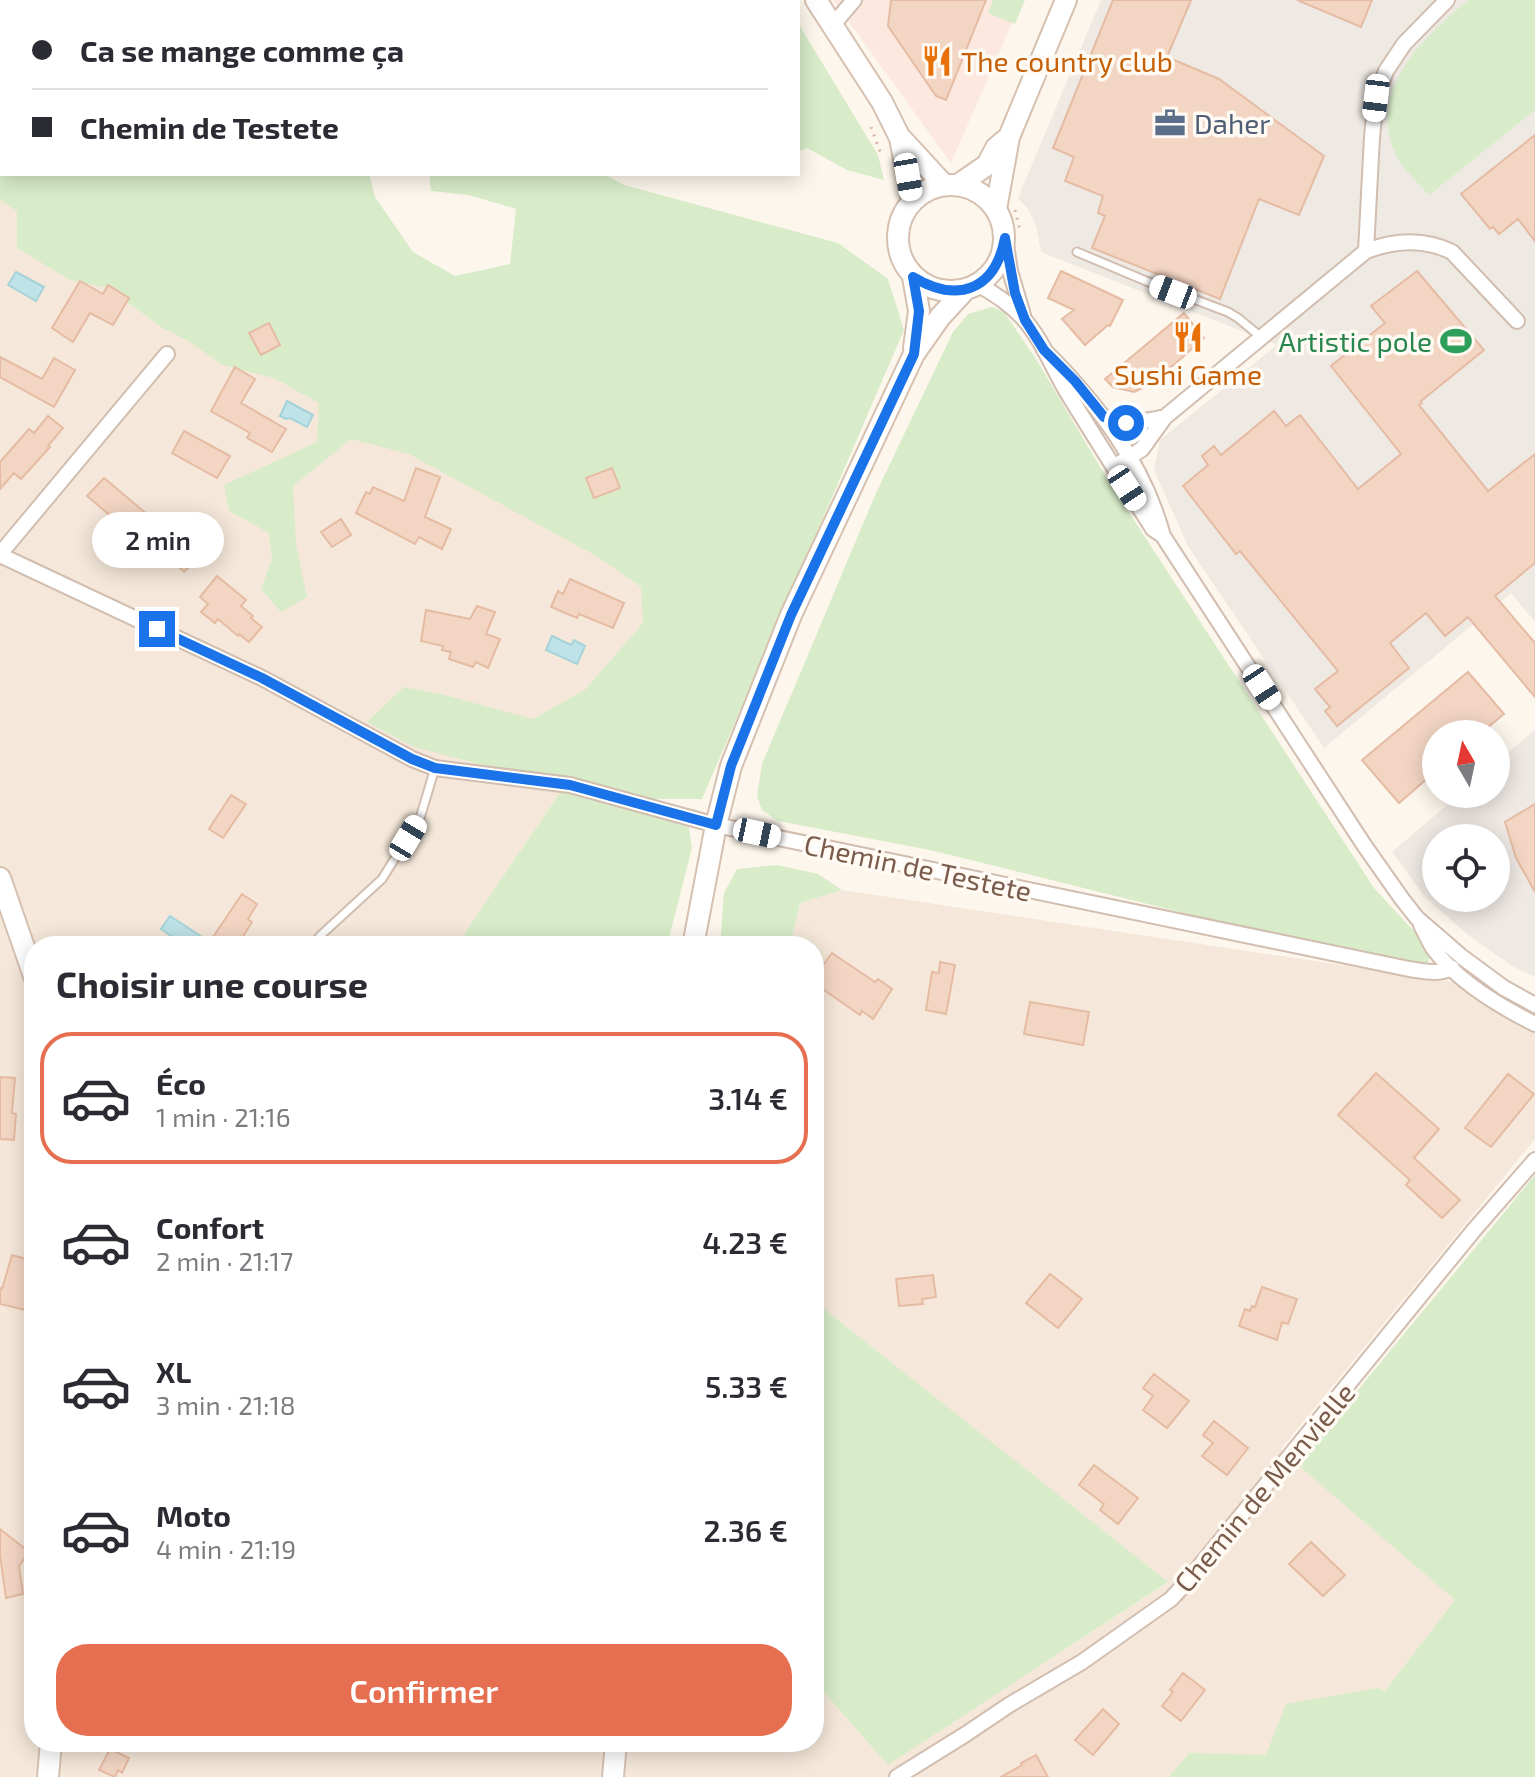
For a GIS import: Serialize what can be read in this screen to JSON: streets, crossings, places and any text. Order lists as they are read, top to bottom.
{
  "streets": {
    "street": ["Chemin de Testete", "Chemin de Menvielle"]
  },
  "places": {
    "restaurant": ["The country club", "Sushi Game"],
    "office": ["Daher"],
    "sports": ["Artistic pole"]
  },
  "north": "top",
  "page": {
    "banner": ["Ca se mange comme ça", "Chemin de Testete"],
    "bubble": "2 min",
    "heading": "Choisir une course",
    "list": [
      {
        "name": "Éco",
        "note": "1 min · 21:16",
        "value": "3.14 €"
      },
      {
        "name": "Confort",
        "note": "2 min · 21:17",
        "value": "4.23 €"
      },
      {
        "name": "XL",
        "note": "3 min · 21:18",
        "value": "5.33 €"
      },
      {
        "name": "Moto",
        "note": "4 min · 21:19",
        "value": "2.36 €"
      }
    ],
    "buttons": "Confirmer"
  }
}
